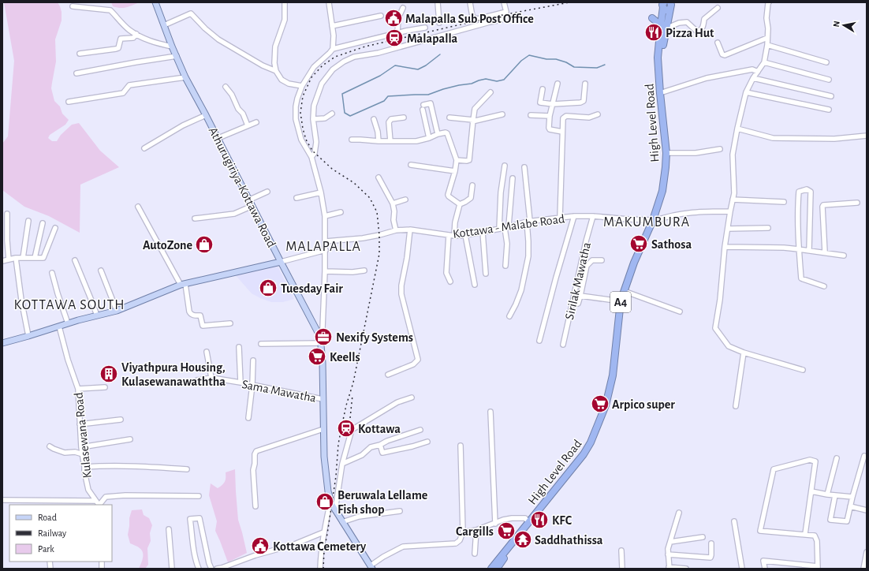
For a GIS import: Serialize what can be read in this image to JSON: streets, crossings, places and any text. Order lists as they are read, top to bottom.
{
  "streets": {
    "highway": ["High Level Road", "A4"],
    "main road": ["Athurugiriya-Kottawa Road"],
    "street": [
      "Kottawa - Malabe Road",
      "Sirilak Mawatha",
      "Sama Mawatha",
      "Kulasewana Road"
    ]
  },
  "crossings": [
    ["High Level Road", "Kottawa - Malabe Road"],
    ["Athurugiriya-Kottawa Road", "Sama Mawatha"],
    ["Kottawa - Malabe Road", "Sirilak Mawatha"]
  ],
  "districts": ["MAKUMBURA", "MALAPALLA", "KOTTAWA SOUTH"],
  "places": {
    "public building": ["Malapalla Sub Post Office", "Kottawa Cemetery"],
    "restaurant": ["Pizza Hut", "KFC"],
    "station": ["Malapalla", "Kottawa"],
    "supermarket": [
      "Sathosa",
      "Keells",
      "Arpico super",
      "Cargills"
    ],
    "shop": ["AutoZone", "Tuesday Fair", "Beruwala Lellame Fish shop"],
    "office": ["Nexify Systems"],
    "building": ["Viyathpura Housing, Kulasewanawaththa"],
    "temple": ["Saddhathissa"]
  },
  "legend": ["Road", "Railway", "Park"],
  "north": "left"
}
